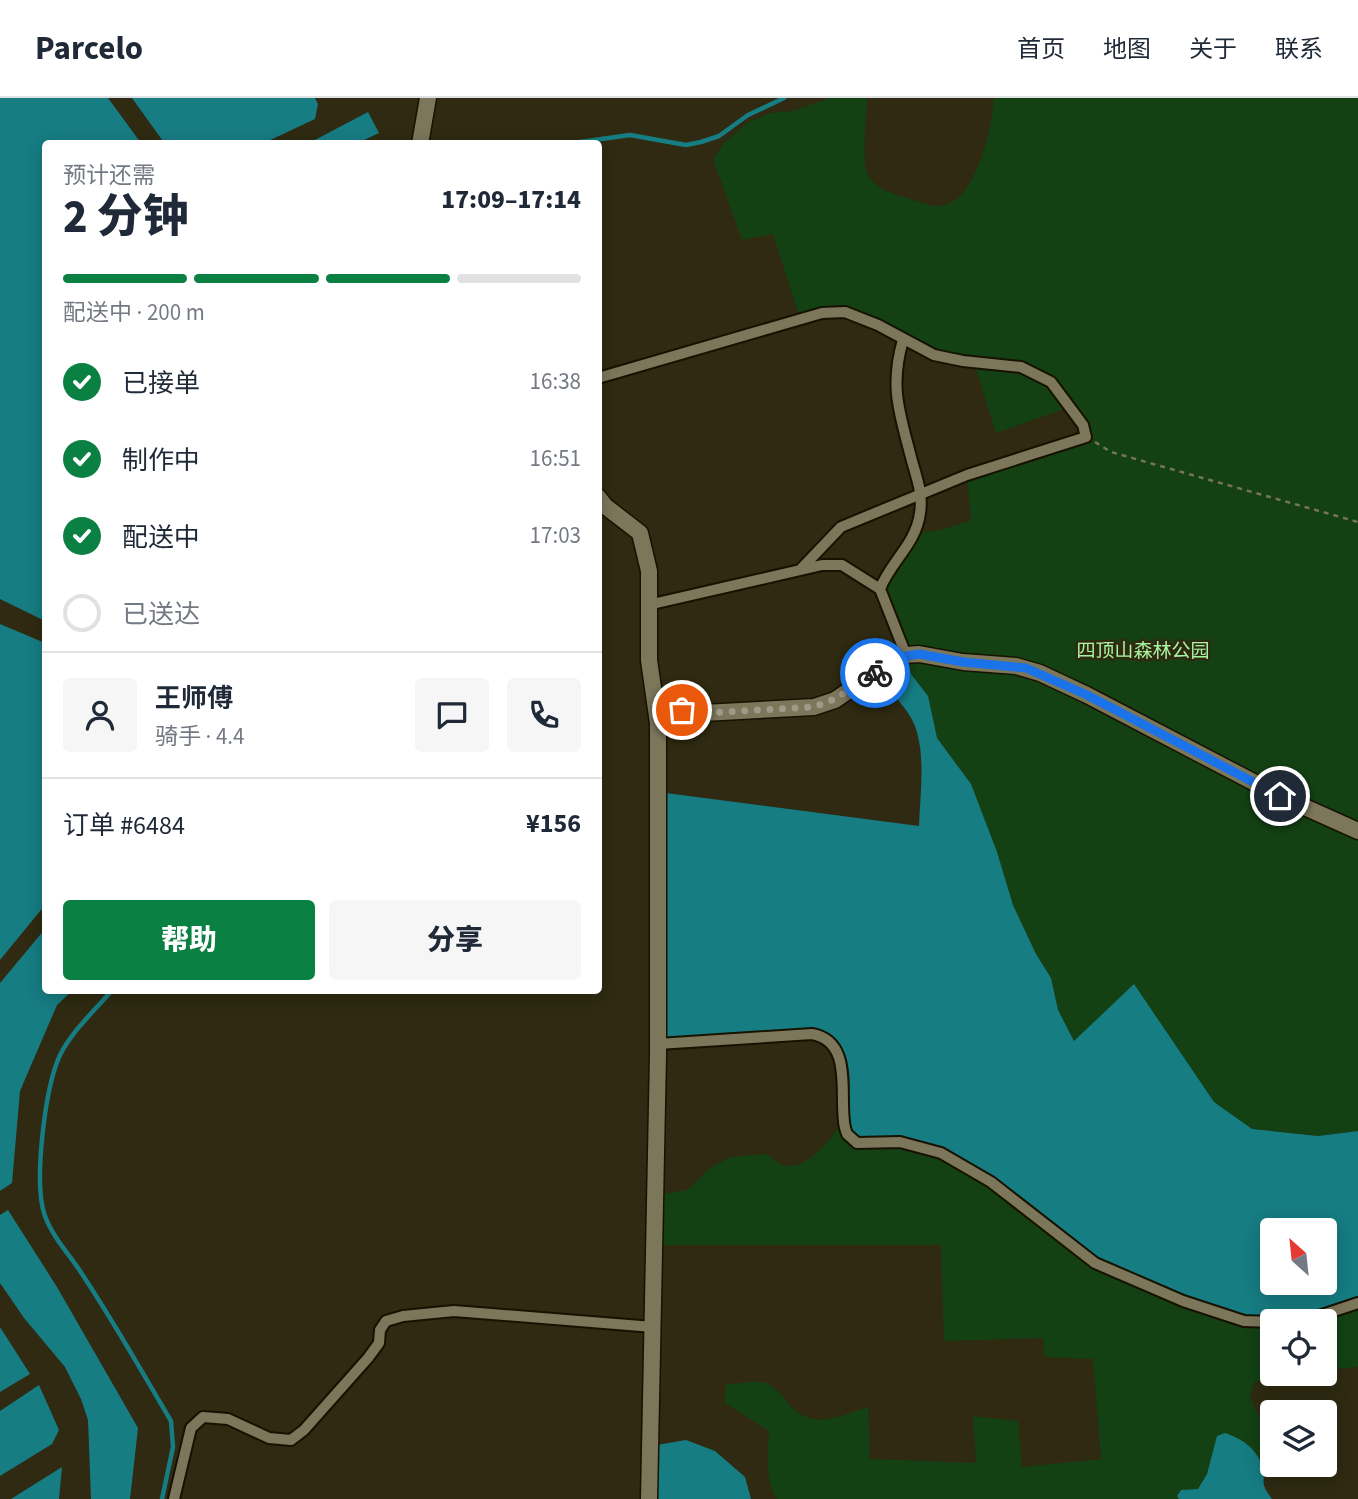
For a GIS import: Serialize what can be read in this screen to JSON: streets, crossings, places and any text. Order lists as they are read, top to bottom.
{
  "parks": ["四顶山森林公园"],
  "north": "top left",
  "page": {
    "header": "Parcelo",
    "nav": [
      "首页",
      "地图",
      "关于",
      "联系"
    ],
    "heading": ["2 分钟", "预计还需", "17:09–17:14"],
    "panel": [
      "王师傅",
      "骑手 · 4.4",
      "订单 #6484",
      "¥156"
    ],
    "bar": "配送中 · 200 m",
    "list": [
      ["已接单", "16:38"],
      ["制作中", "16:51"],
      ["配送中", "17:03"],
      "已送达"
    ],
    "buttons": ["帮助", "分享"]
  }
}
